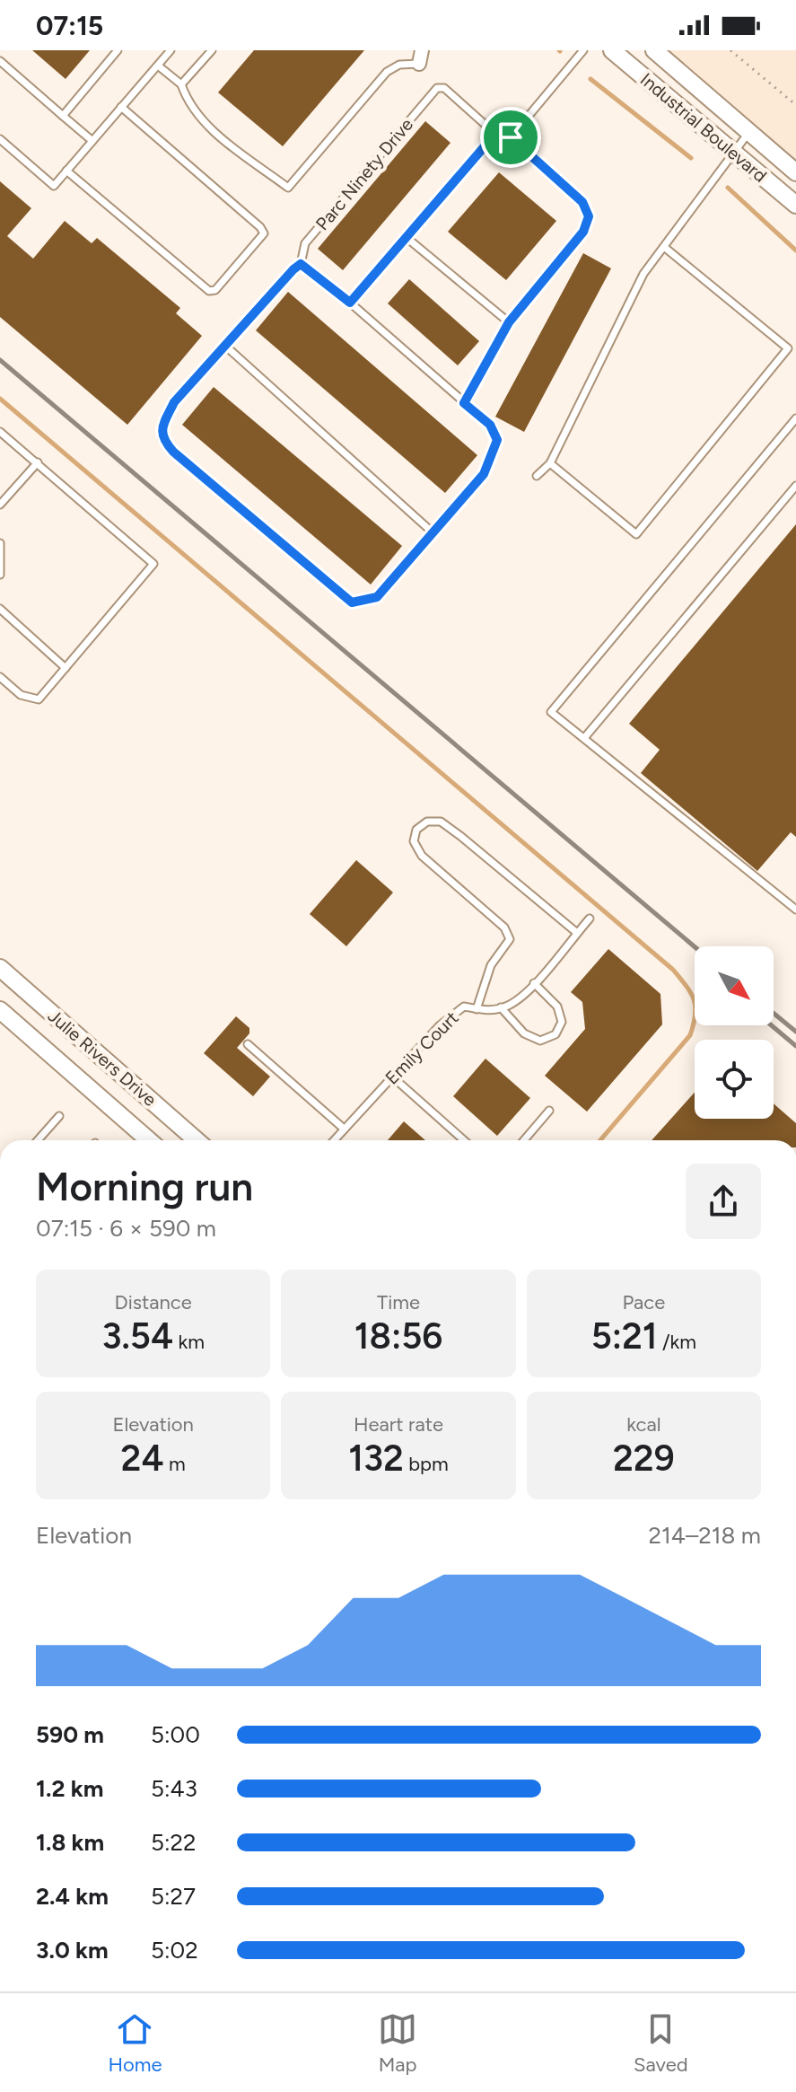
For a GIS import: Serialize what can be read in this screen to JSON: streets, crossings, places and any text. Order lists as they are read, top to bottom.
{
  "streets": {
    "street": ["Industrial Boulevard", "Julie Rivers Drive"],
    "lane": ["Parc Ninety Drive", "Emily Court"]
  },
  "north": "bottom right",
  "page": {
    "status": "07:15",
    "heading": ["Morning run", "07:15 · 6 × 590 m"],
    "stats": [
      ["Distance", "3.54 km"],
      ["Time", "18:56"],
      ["Pace", "5:21 /km"],
      ["Elevation", "24 m"],
      ["Heart rate", "132 bpm"],
      ["kcal", "229"]
    ],
    "chart": ["Elevation", "214–218 m"],
    "list": [
      {
        "name": "590 m",
        "note": "5:00"
      },
      {
        "name": "1.2 km",
        "note": "5:43"
      },
      {
        "name": "1.8 km",
        "note": "5:22"
      },
      {
        "name": "2.4 km",
        "note": "5:27"
      },
      {
        "name": "3.0 km",
        "note": "5:02"
      }
    ],
    "tabs": ["Home", "Map", "Saved"]
  }
}
